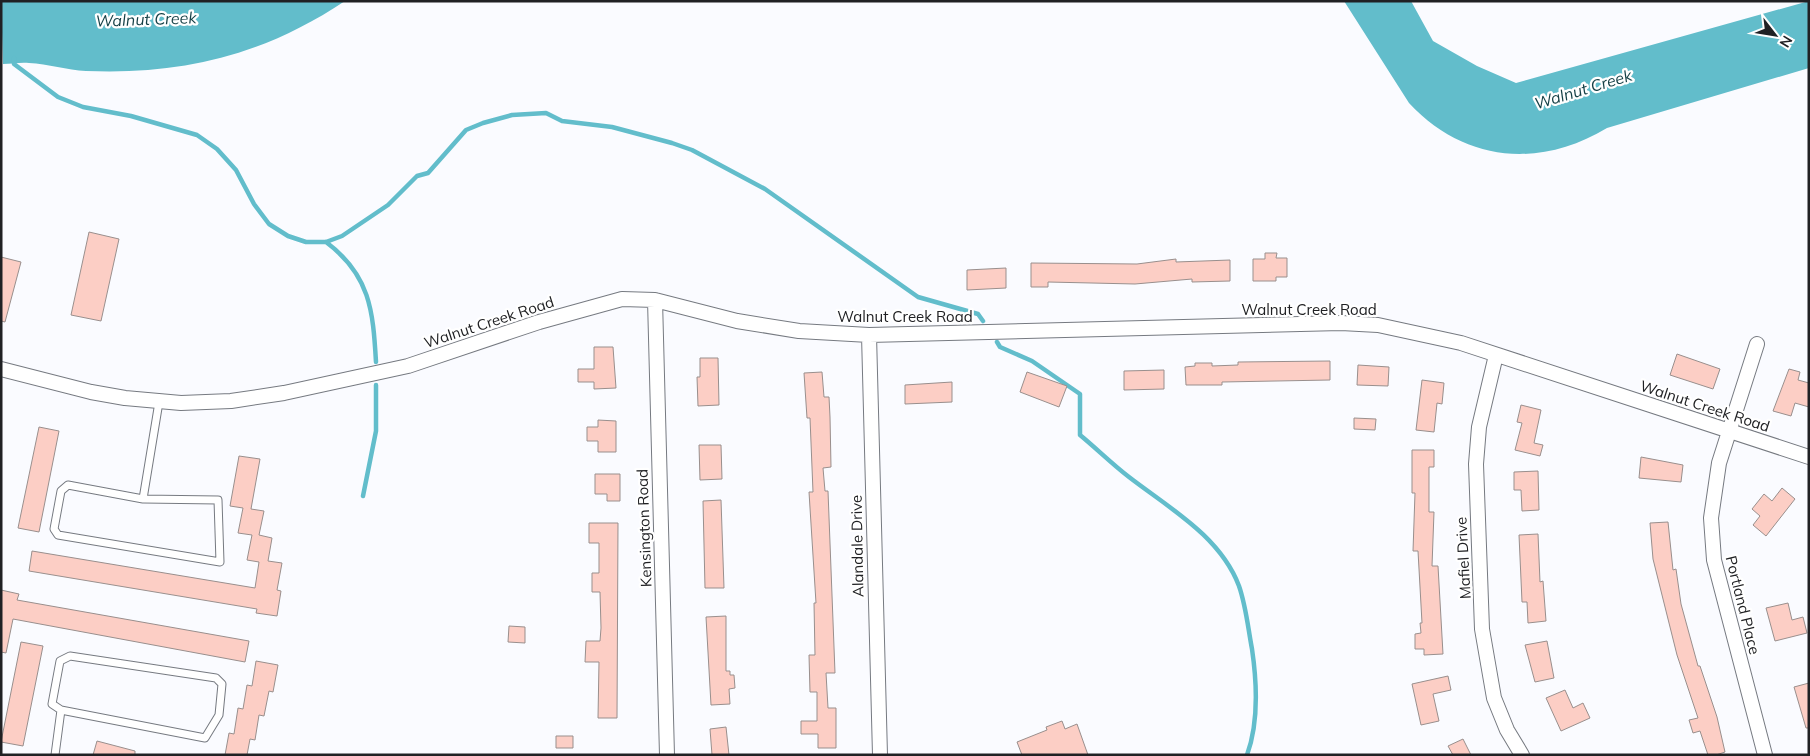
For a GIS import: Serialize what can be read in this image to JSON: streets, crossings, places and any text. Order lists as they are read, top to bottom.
{
  "streets": {
    "street": [
      "Walnut Creek Road",
      "Kensington Road",
      "Alandale Drive",
      "Mafiel Drive",
      "Portland Place"
    ]
  },
  "crossings": [
    ["Walnut Creek Road", "Kensington Road"],
    ["Walnut Creek Road", "Alandale Drive"],
    ["Walnut Creek Road", "Mafiel Drive"],
    ["Walnut Creek Road", "Portland Place"]
  ],
  "water": ["Walnut Creek"],
  "north": "bottom right"
}
